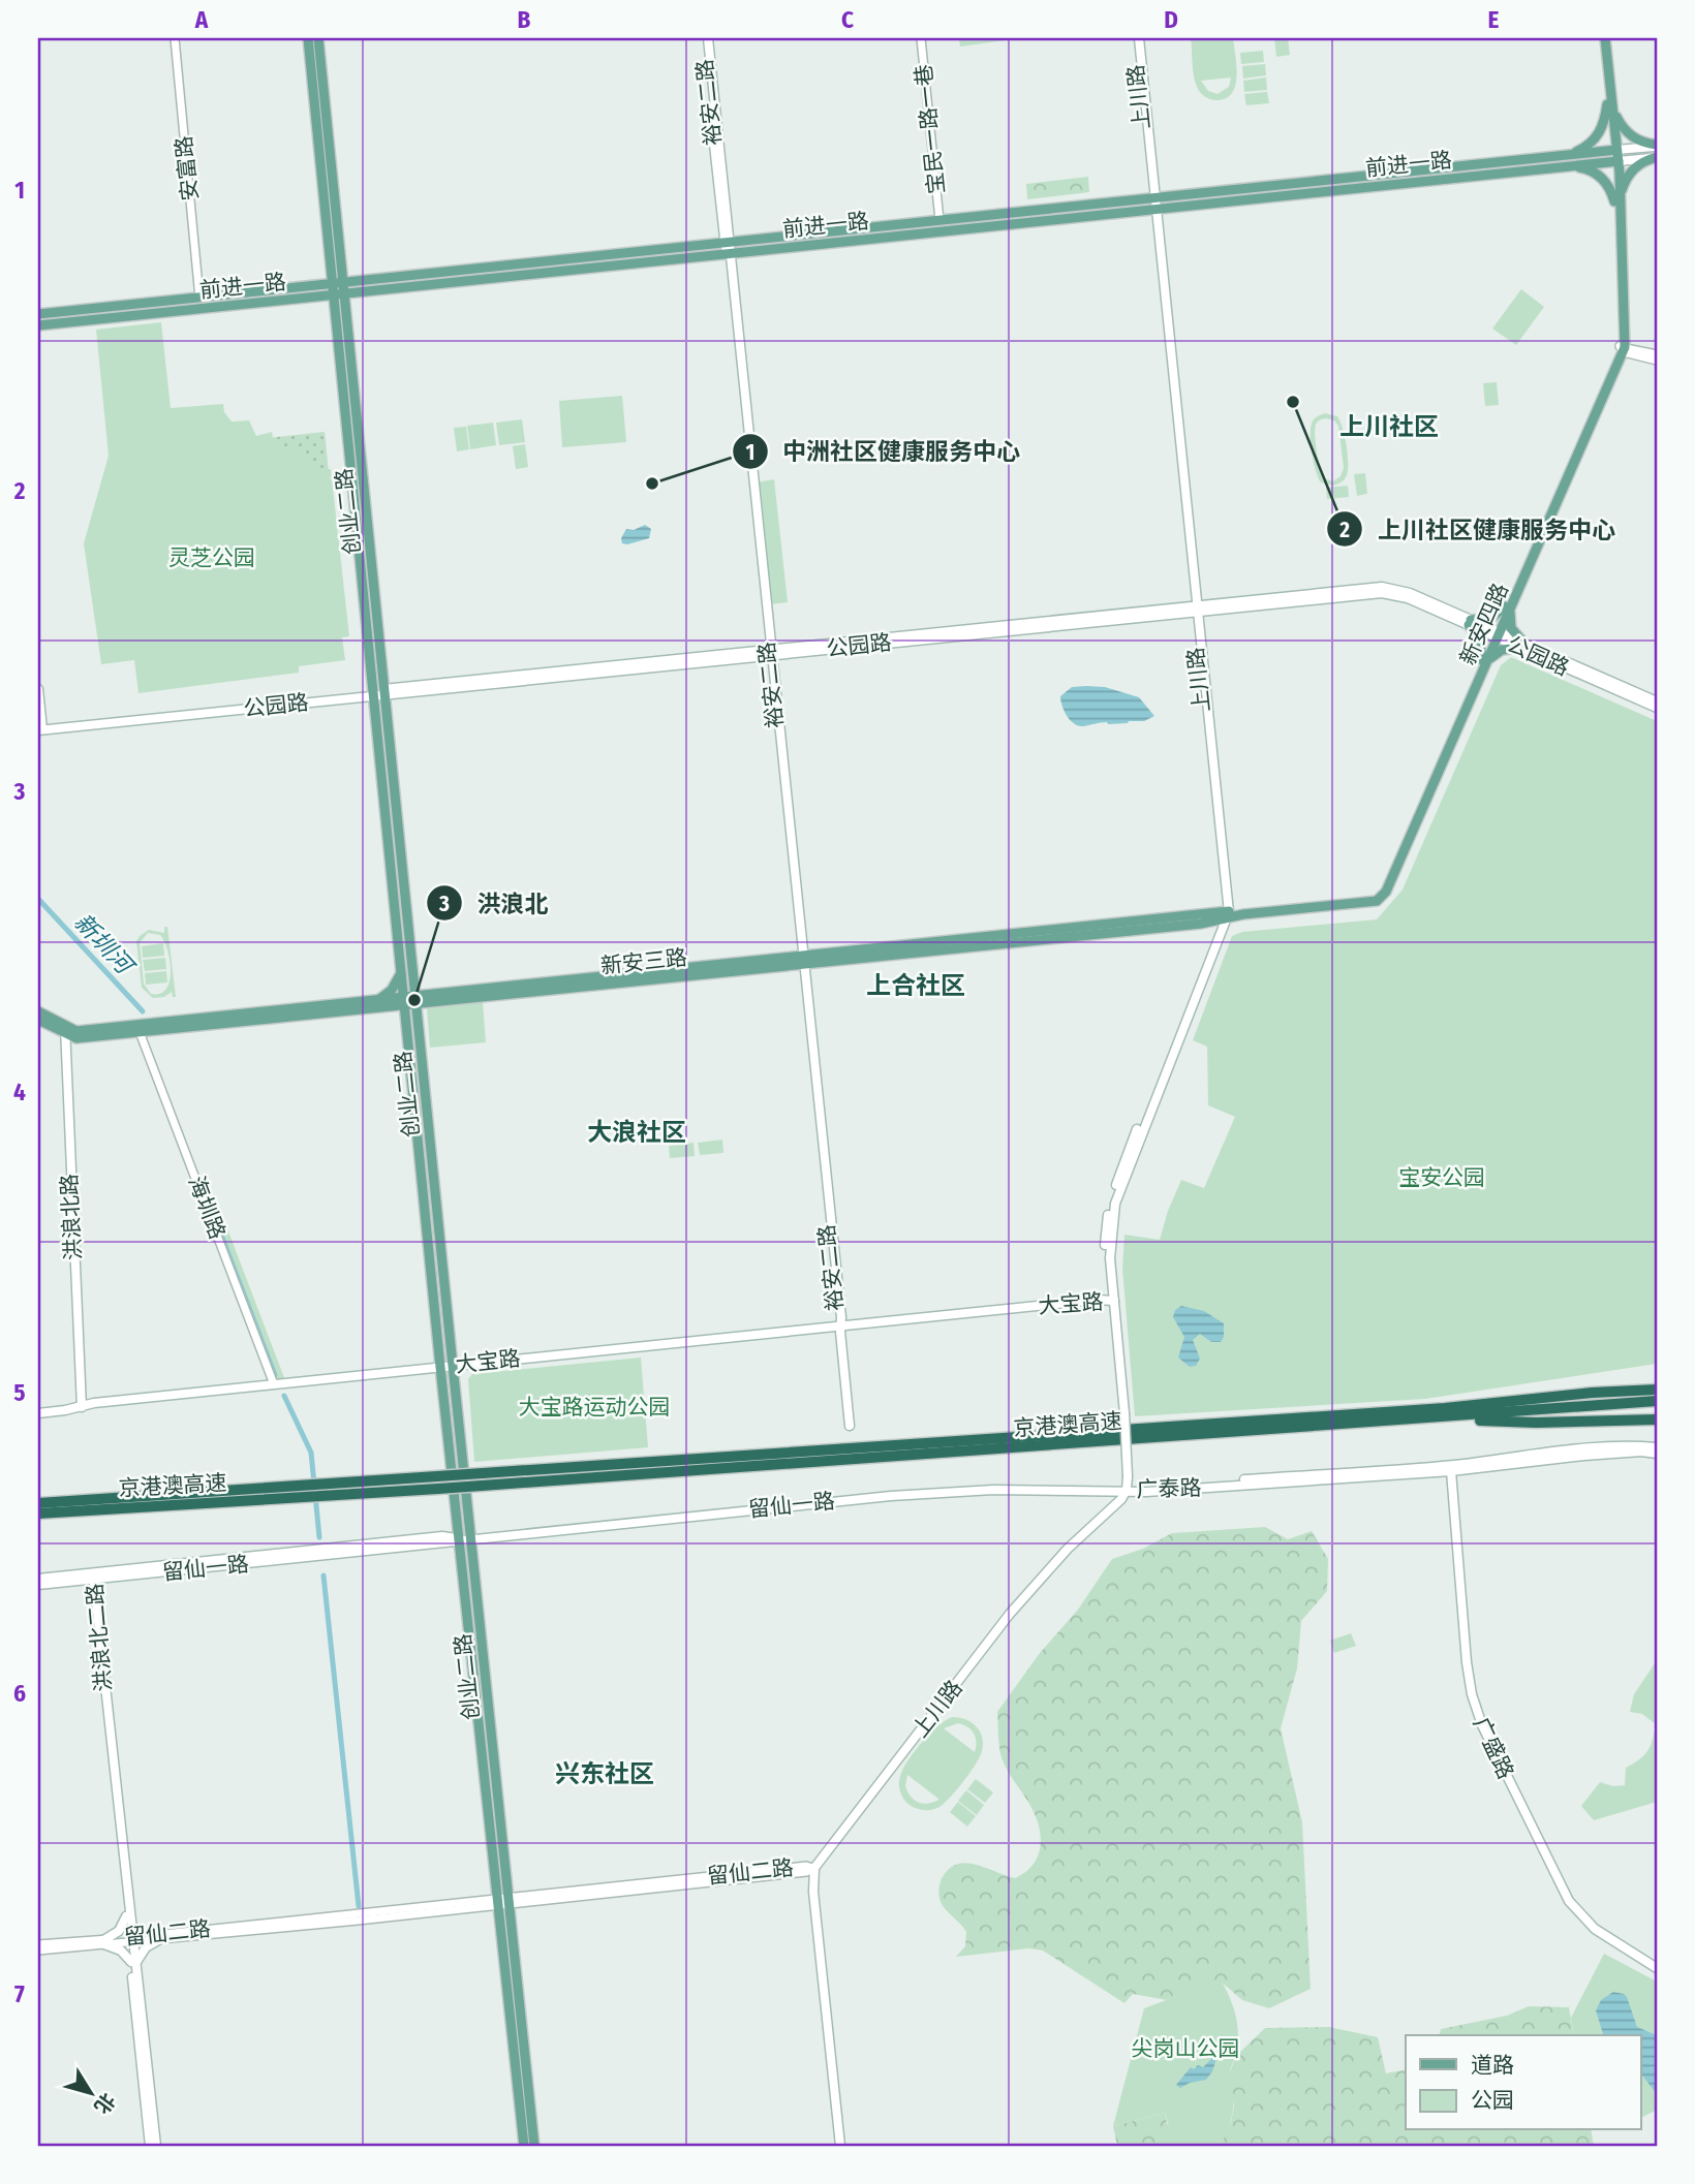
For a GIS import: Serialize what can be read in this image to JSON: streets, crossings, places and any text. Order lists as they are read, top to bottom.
{
  "streets": {
    "highway": ["京港澳高速"],
    "main road": [
      "上川路",
      "裕安二路",
      "前进一路",
      "创业二路",
      "新安四路",
      "公园路",
      "新安三路",
      "洪浪北路",
      "大宝路",
      "广泰路",
      "留仙一路",
      "洪浪北二路",
      "广盛路"
    ],
    "street": [
      "宝民一路一巷",
      "安富路",
      "海圳路",
      "留仙二路"
    ]
  },
  "crossings": [
    ["上川路", "前进一路"],
    ["上川路", "新安四路"],
    ["上川路", "公园路"],
    ["上川路", "新安三路"],
    ["上川路", "大宝路"],
    ["上川路", "广泰路"],
    ["上川路", "留仙一路"],
    ["上川路", "留仙二路"],
    ["裕安二路", "前进一路"],
    ["裕安二路", "公园路"],
    ["裕安二路", "新安三路"],
    ["裕安二路", "大宝路"],
    ["宝民一路一巷", "前进一路"],
    ["前进一路", "安富路"],
    ["前进一路", "创业二路"],
    ["前进一路", "新安四路"],
    ["创业二路", "公园路"],
    ["创业二路", "新安三路"],
    ["创业二路", "大宝路"],
    ["创业二路", "留仙一路"],
    ["创业二路", "留仙二路"],
    ["新安四路", "公园路"],
    ["新安四路", "新安三路"],
    ["新安三路", "海圳路"],
    ["新安三路", "洪浪北路"],
    ["海圳路", "大宝路"],
    ["洪浪北路", "大宝路"],
    ["广泰路", "留仙一路"],
    ["广泰路", "广盛路"],
    ["留仙一路", "洪浪北二路"],
    ["洪浪北二路", "留仙二路"]
  ],
  "districts": [
    "上川社区",
    "上合社区",
    "大浪社区",
    "兴东社区"
  ],
  "water": ["新圳河"],
  "parks": [
    "灵芝公园",
    "宝安公园",
    "大宝路运动公园",
    "尖岗山公园"
  ],
  "places": ["上川社区健康服务中心", "中洲社区健康服务中心", "洪浪北"],
  "legend": ["道路", "公园"],
  "north": "bottom right",
  "grid": {
    "columns": [
      "A",
      "B",
      "C",
      "D",
      "E"
    ],
    "rows": [
      "1",
      "2",
      "3",
      "4",
      "5",
      "6",
      "7"
    ]
  }
}
